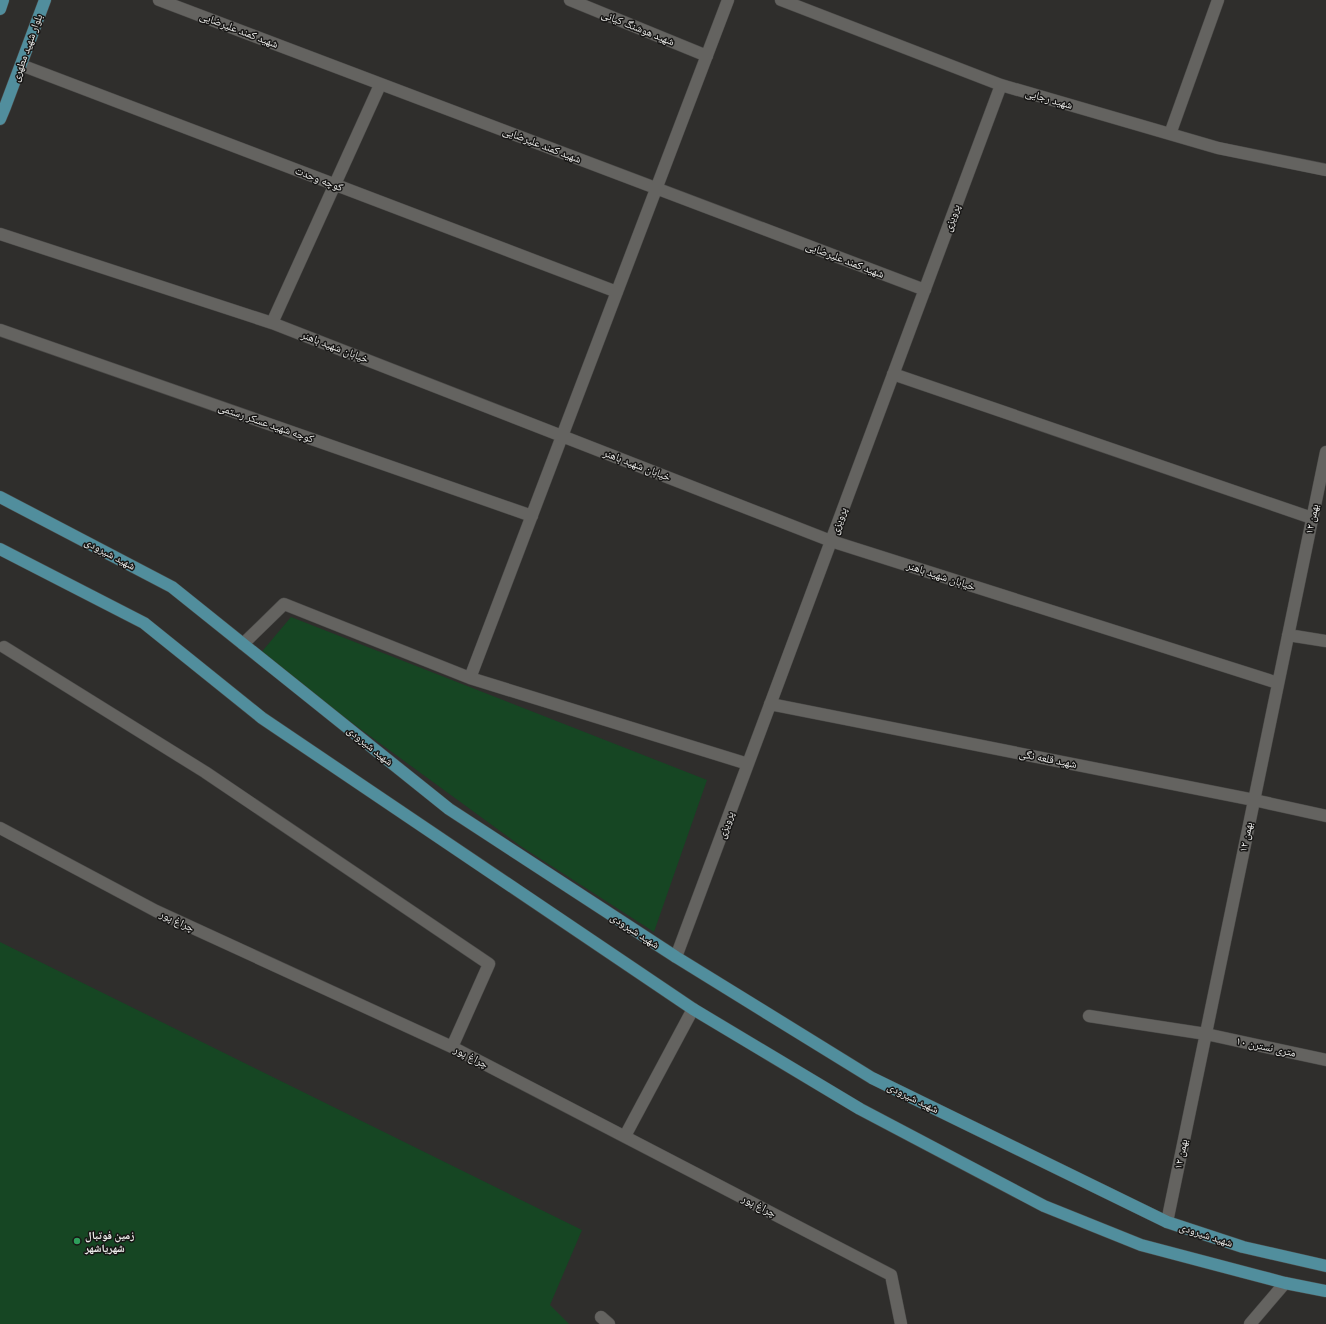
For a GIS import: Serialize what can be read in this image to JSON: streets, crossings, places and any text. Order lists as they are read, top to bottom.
{
  "streets": {
    "main road": ["بلوار شهید مطهری", "شهید شیرودی"],
    "street": [
      "شهید هوشنگ کیانی",
      "شهید کمند علیرضایی",
      "شهید رجایی",
      "کوچه وحدت",
      "پرویزی",
      "خیابان شهید باهنر",
      "کوچه شهید عسکر رستمی",
      "۱۲ بهمن",
      "شهید قلعه نگی",
      "چراغ پور",
      "۱۰ متری نسترن"
    ]
  },
  "crossings": [
    ["شهید کمند علیرضایی", "پرویزی"],
    ["بلوار شهید مطهری", "کوچه وحدت"],
    ["شهید رجایی", "پرویزی"],
    ["پرویزی", "خیابان شهید باهنر"],
    ["پرویزی", "شهید شیرودی"],
    ["پرویزی", "شهید قلعه نگی"],
    ["خیابان شهید باهنر", "۱۲ بهمن"],
    ["۱۲ بهمن", "شهید شیرودی"],
    ["۱۲ بهمن", "شهید قلعه نگی"],
    ["۱۲ بهمن", "۱۰ متری نسترن"]
  ],
  "places": ["زمین فوتبال شهریاشهر"]
}
